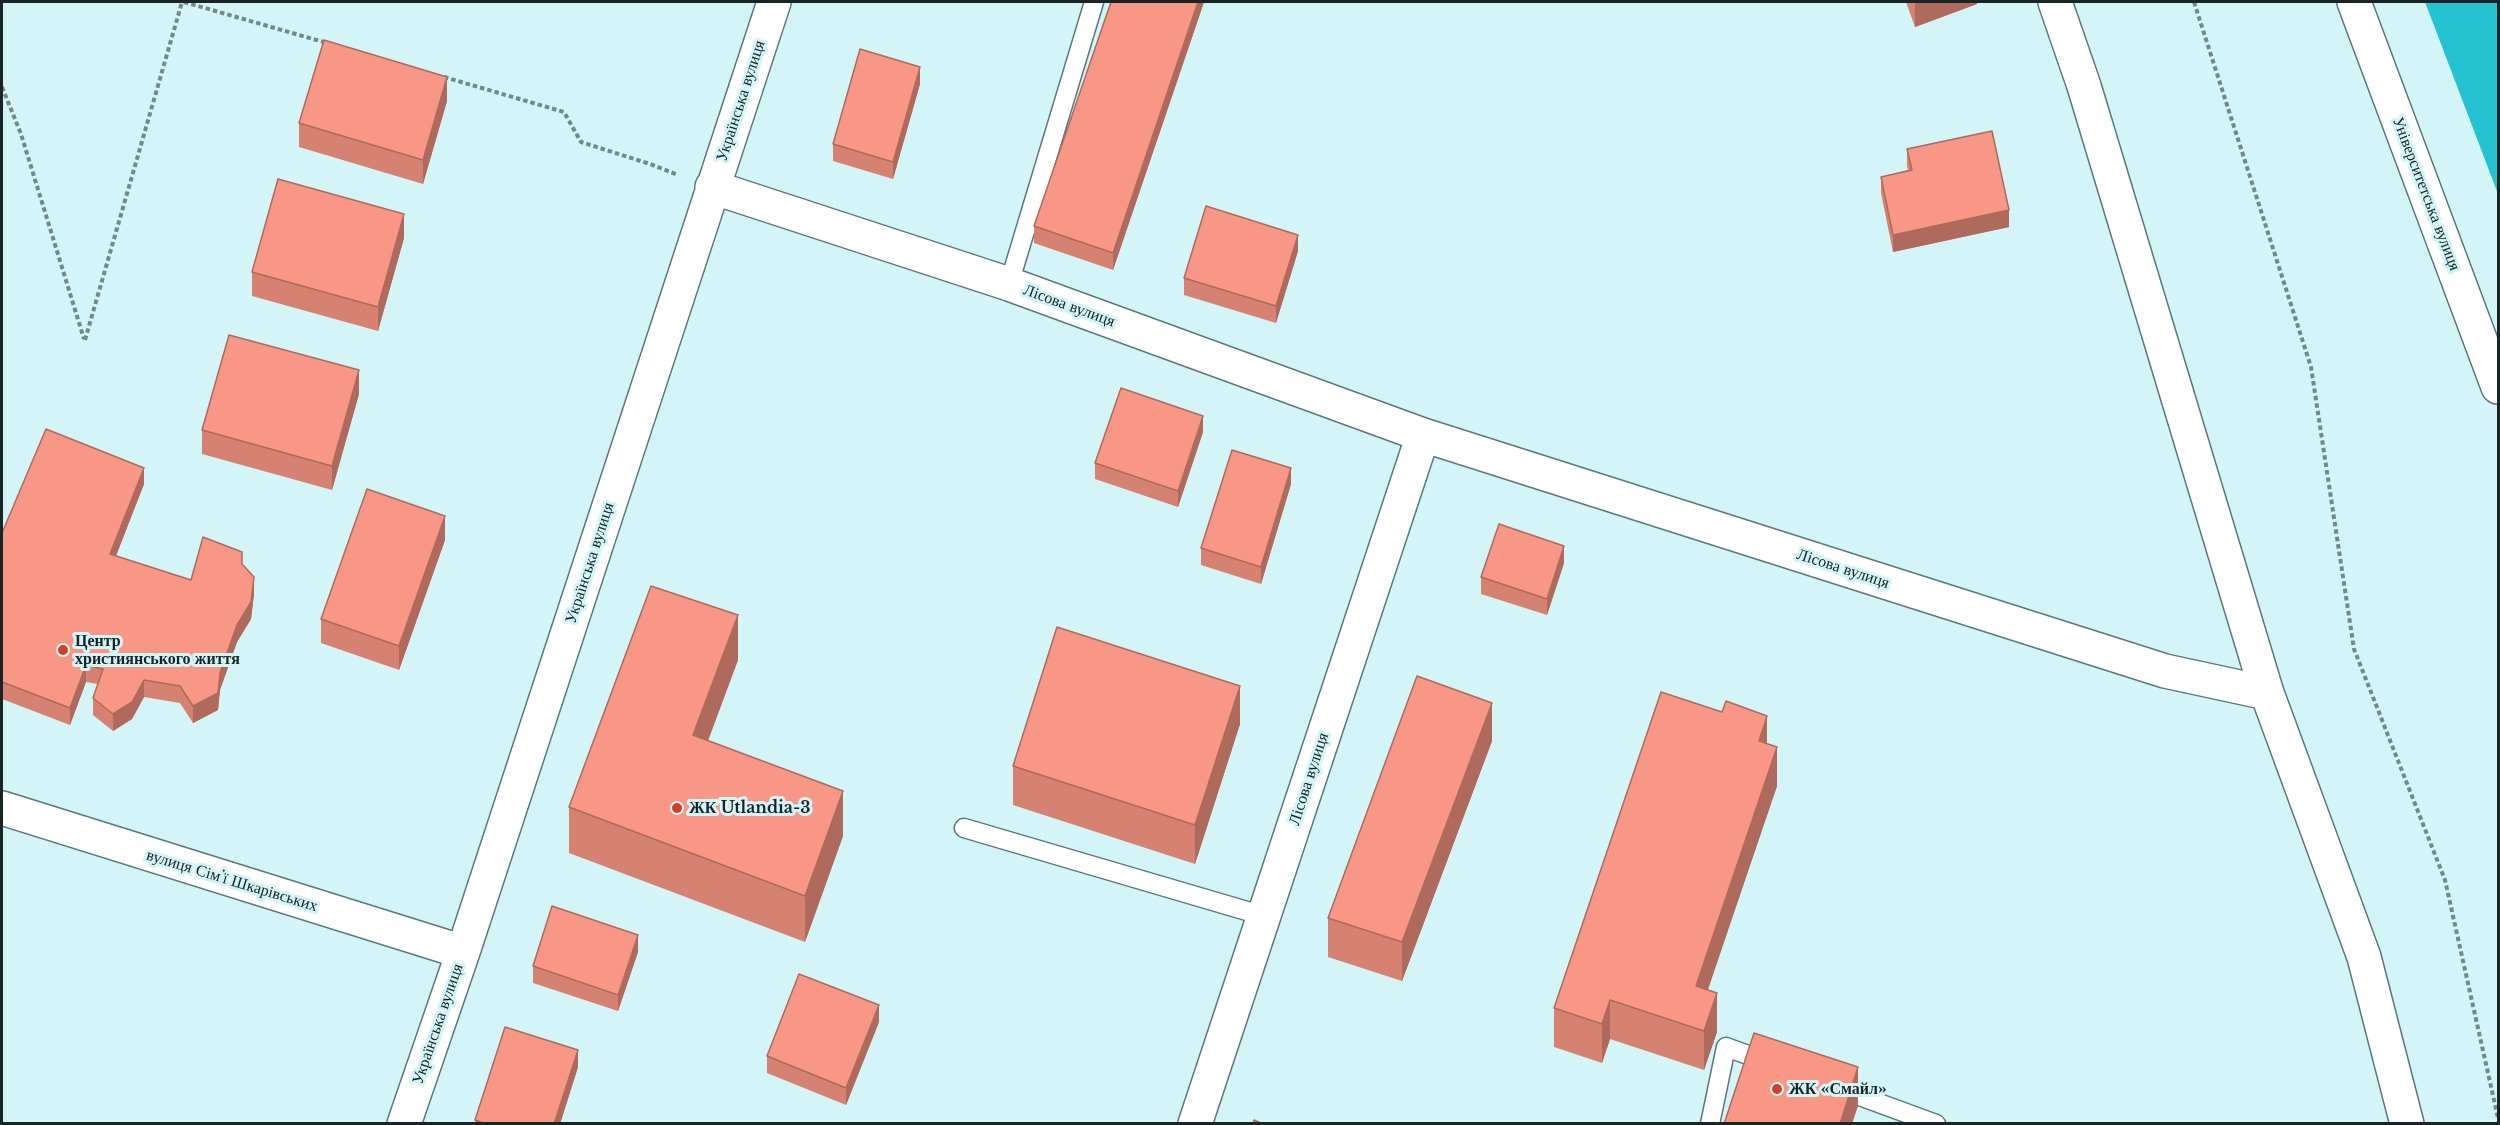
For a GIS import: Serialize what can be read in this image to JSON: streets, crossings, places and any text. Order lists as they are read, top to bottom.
{
  "streets": {
    "street": [
      "Українська вулиця",
      "Університетська вулиця",
      "Лісова вулиця",
      "вулиця Сімʼї Шкарівських"
    ]
  },
  "crossings": [
    ["Українська вулиця", "Лісова вулиця"],
    ["Українська вулиця", "вулиця Сімʼї Шкарівських"]
  ],
  "places": ["Центр християнського життя", "ЖК Utlandia-3", "ЖК «Смайл»"]
}
